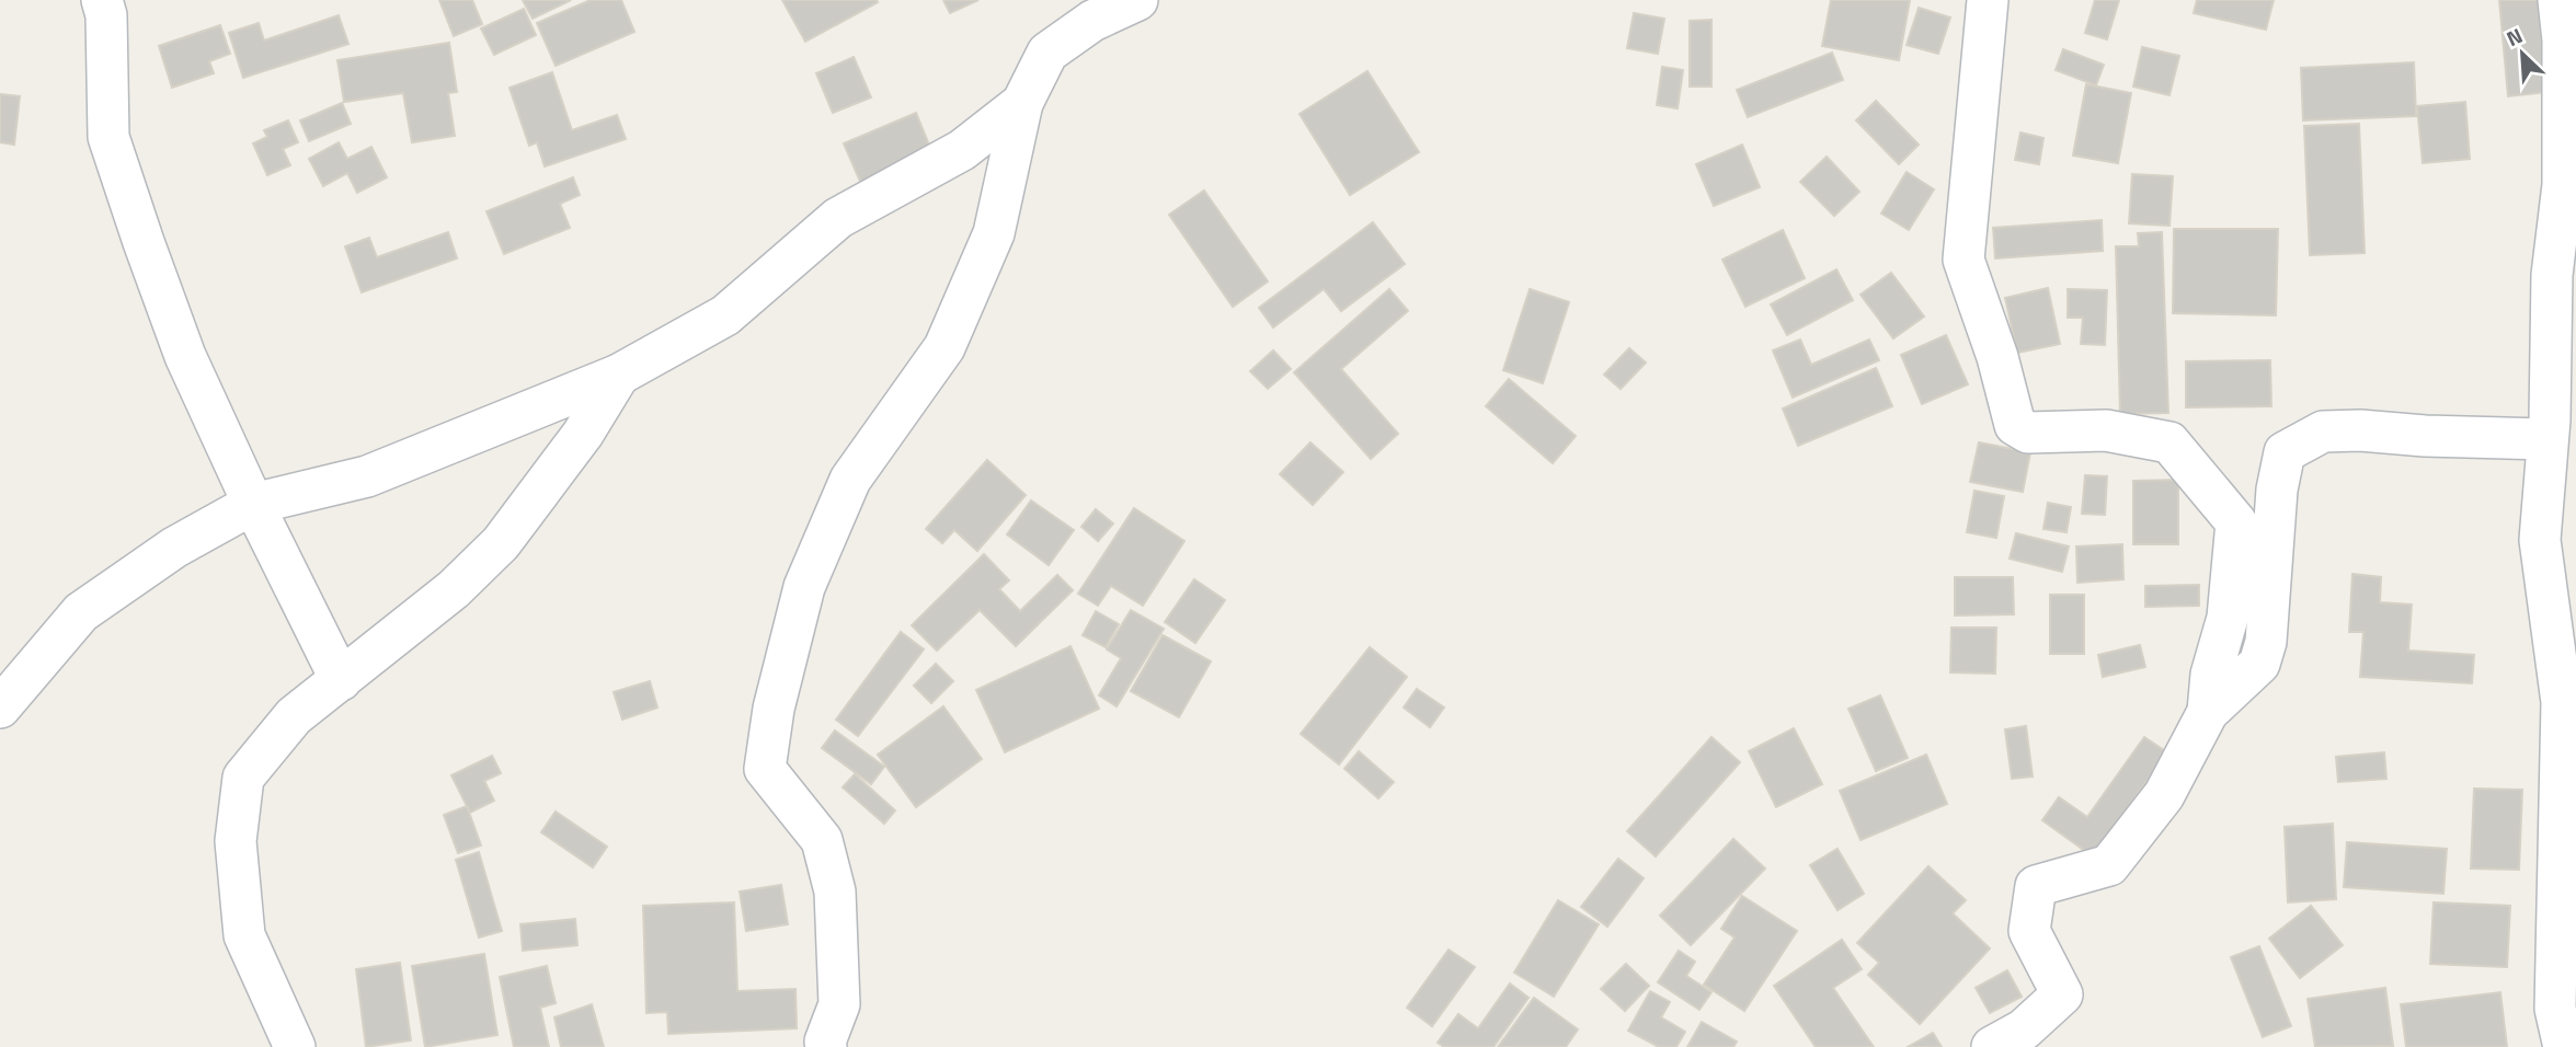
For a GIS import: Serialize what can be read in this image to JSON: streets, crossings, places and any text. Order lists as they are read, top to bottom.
{
  "north": "top left"
}
